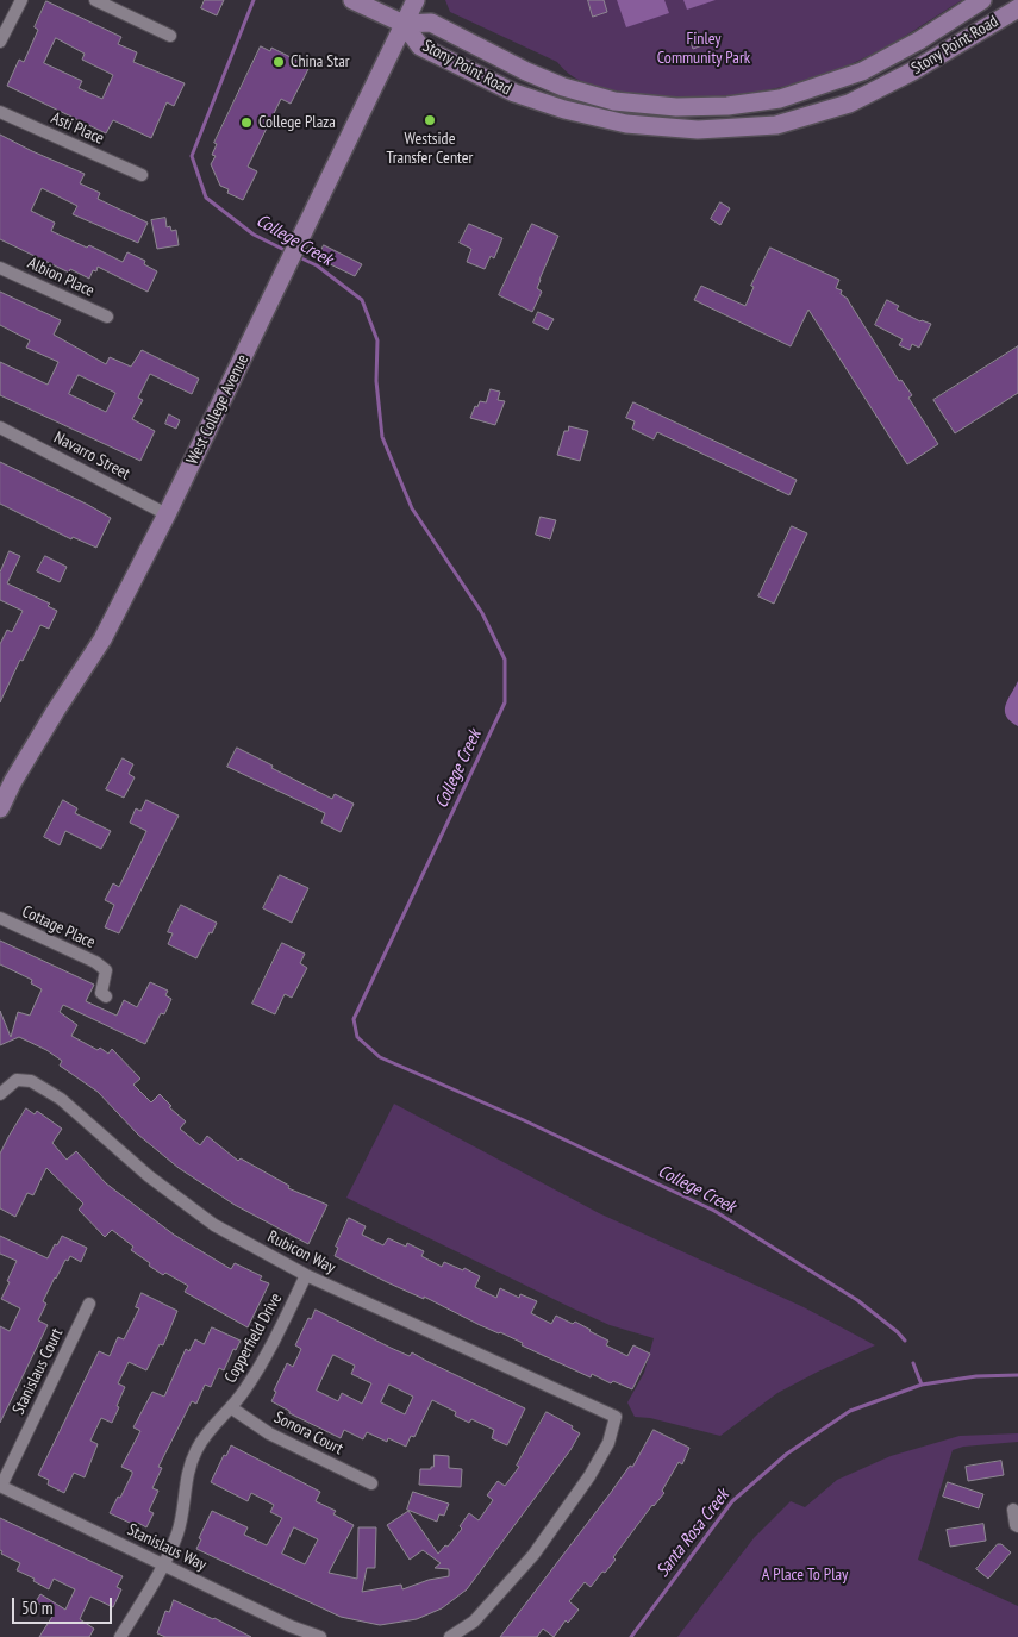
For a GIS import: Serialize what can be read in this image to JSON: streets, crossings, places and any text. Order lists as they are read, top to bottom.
{
  "streets": {
    "main road": ["Stony Point Road", "West College Avenue"],
    "street": [
      "Asti Place",
      "Albion Place",
      "Navarro Street",
      "Cottage Place",
      "Rubicon Way",
      "Copperfield Drive",
      "Stanislaus Court",
      "Sonora Court",
      "Stanislaus Way"
    ]
  },
  "crossings": [
    ["Stony Point Road", "West College Avenue"],
    ["West College Avenue", "Navarro Street"],
    ["Rubicon Way", "Copperfield Drive"],
    ["Copperfield Drive", "Sonora Court"],
    ["Copperfield Drive", "Stanislaus Way"],
    ["Stanislaus Court", "Stanislaus Way"]
  ],
  "water": ["College Creek", "Santa Rosa Creek"],
  "parks": ["Finley Community Park", "A Place To Play"],
  "places": ["China Star", "Westside Transfer Center", "College Plaza"],
  "scale_bar": "50 m"
}
